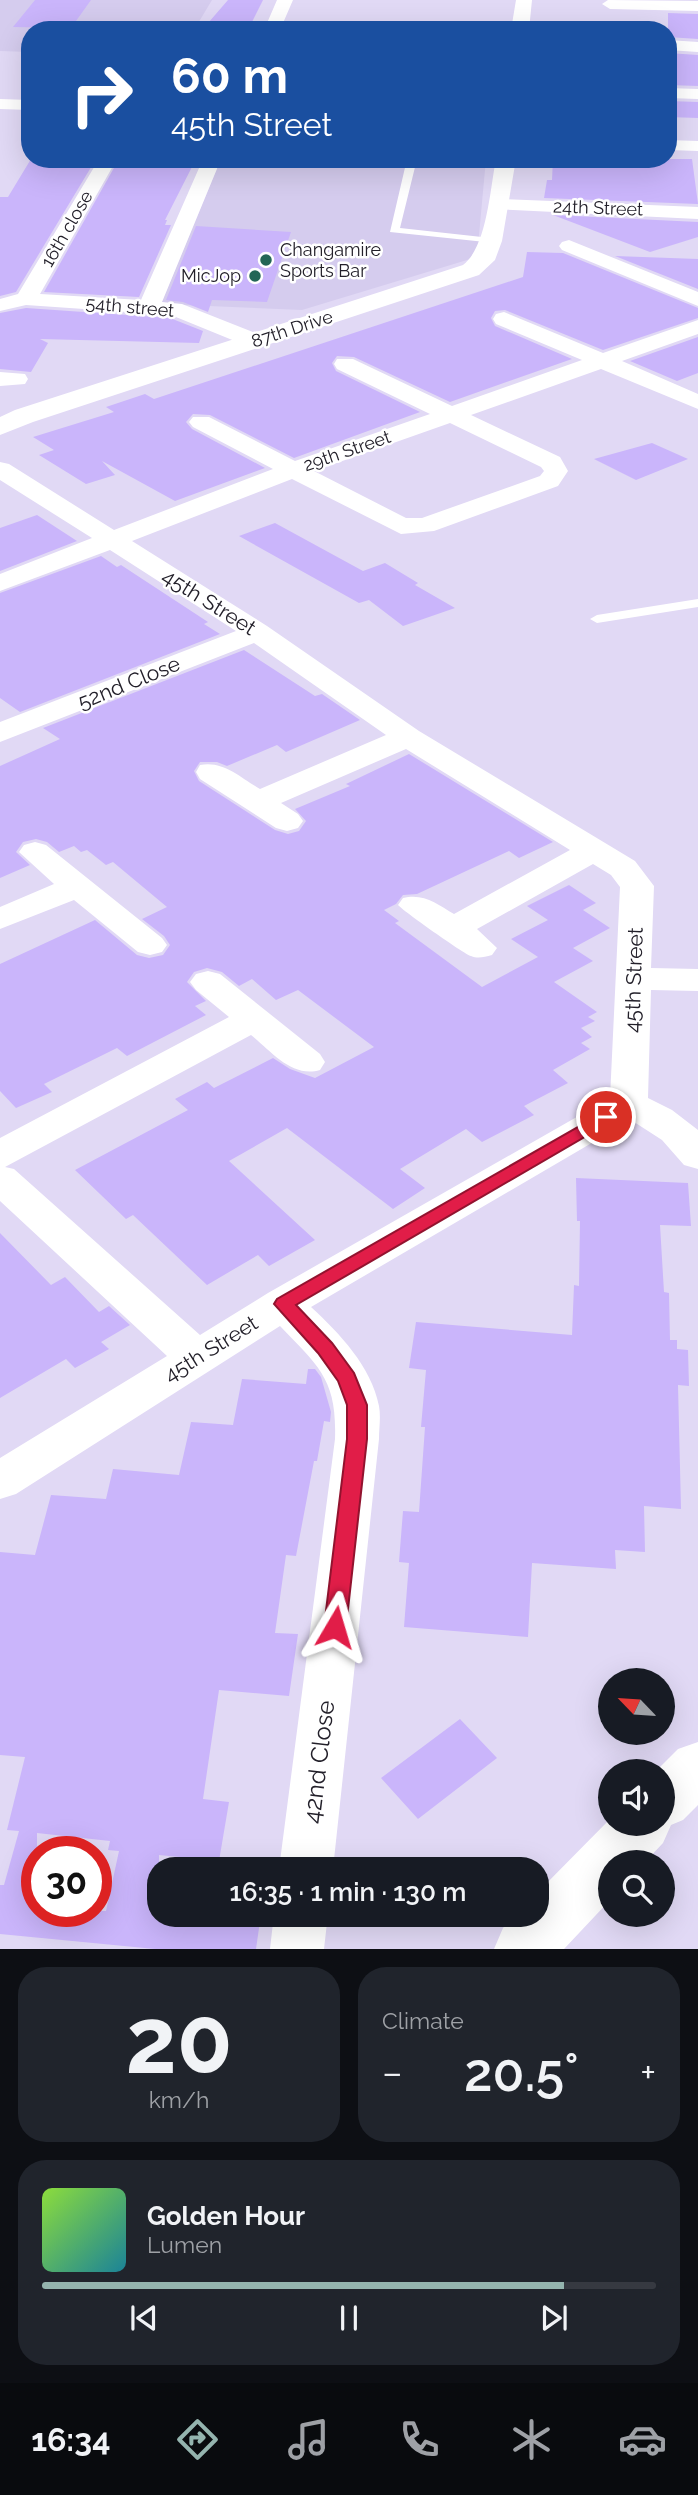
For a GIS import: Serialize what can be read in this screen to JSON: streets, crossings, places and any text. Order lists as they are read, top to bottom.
{
  "streets": {
    "street": [
      "24th Street",
      "16th close",
      "54th street",
      "87th Drive",
      "29th Street",
      "45th Street",
      "52nd Close",
      "42nd Close"
    ]
  },
  "crossings": [
    ["24th Street", "87th Drive"],
    ["16th close", "54th street"],
    ["54th street", "87th Drive"],
    ["29th Street", "45th Street"],
    ["45th Street", "52nd Close"],
    ["45th Street", "42nd Close"]
  ],
  "places": ["Changamire Sports Bar", "MicJop"],
  "north": "top left",
  "page": {
    "turn": ["60 m", "45th Street"],
    "limit": "30",
    "trip": "16:35 · 1 min · 130 m",
    "tile": [
      ["20", "km/h"],
      "Climate"
    ],
    "heat": ["−", "20.5°", "+"],
    "song": ["Golden Hour", "Lumen"],
    "tabs": "16:34"
  }
}
